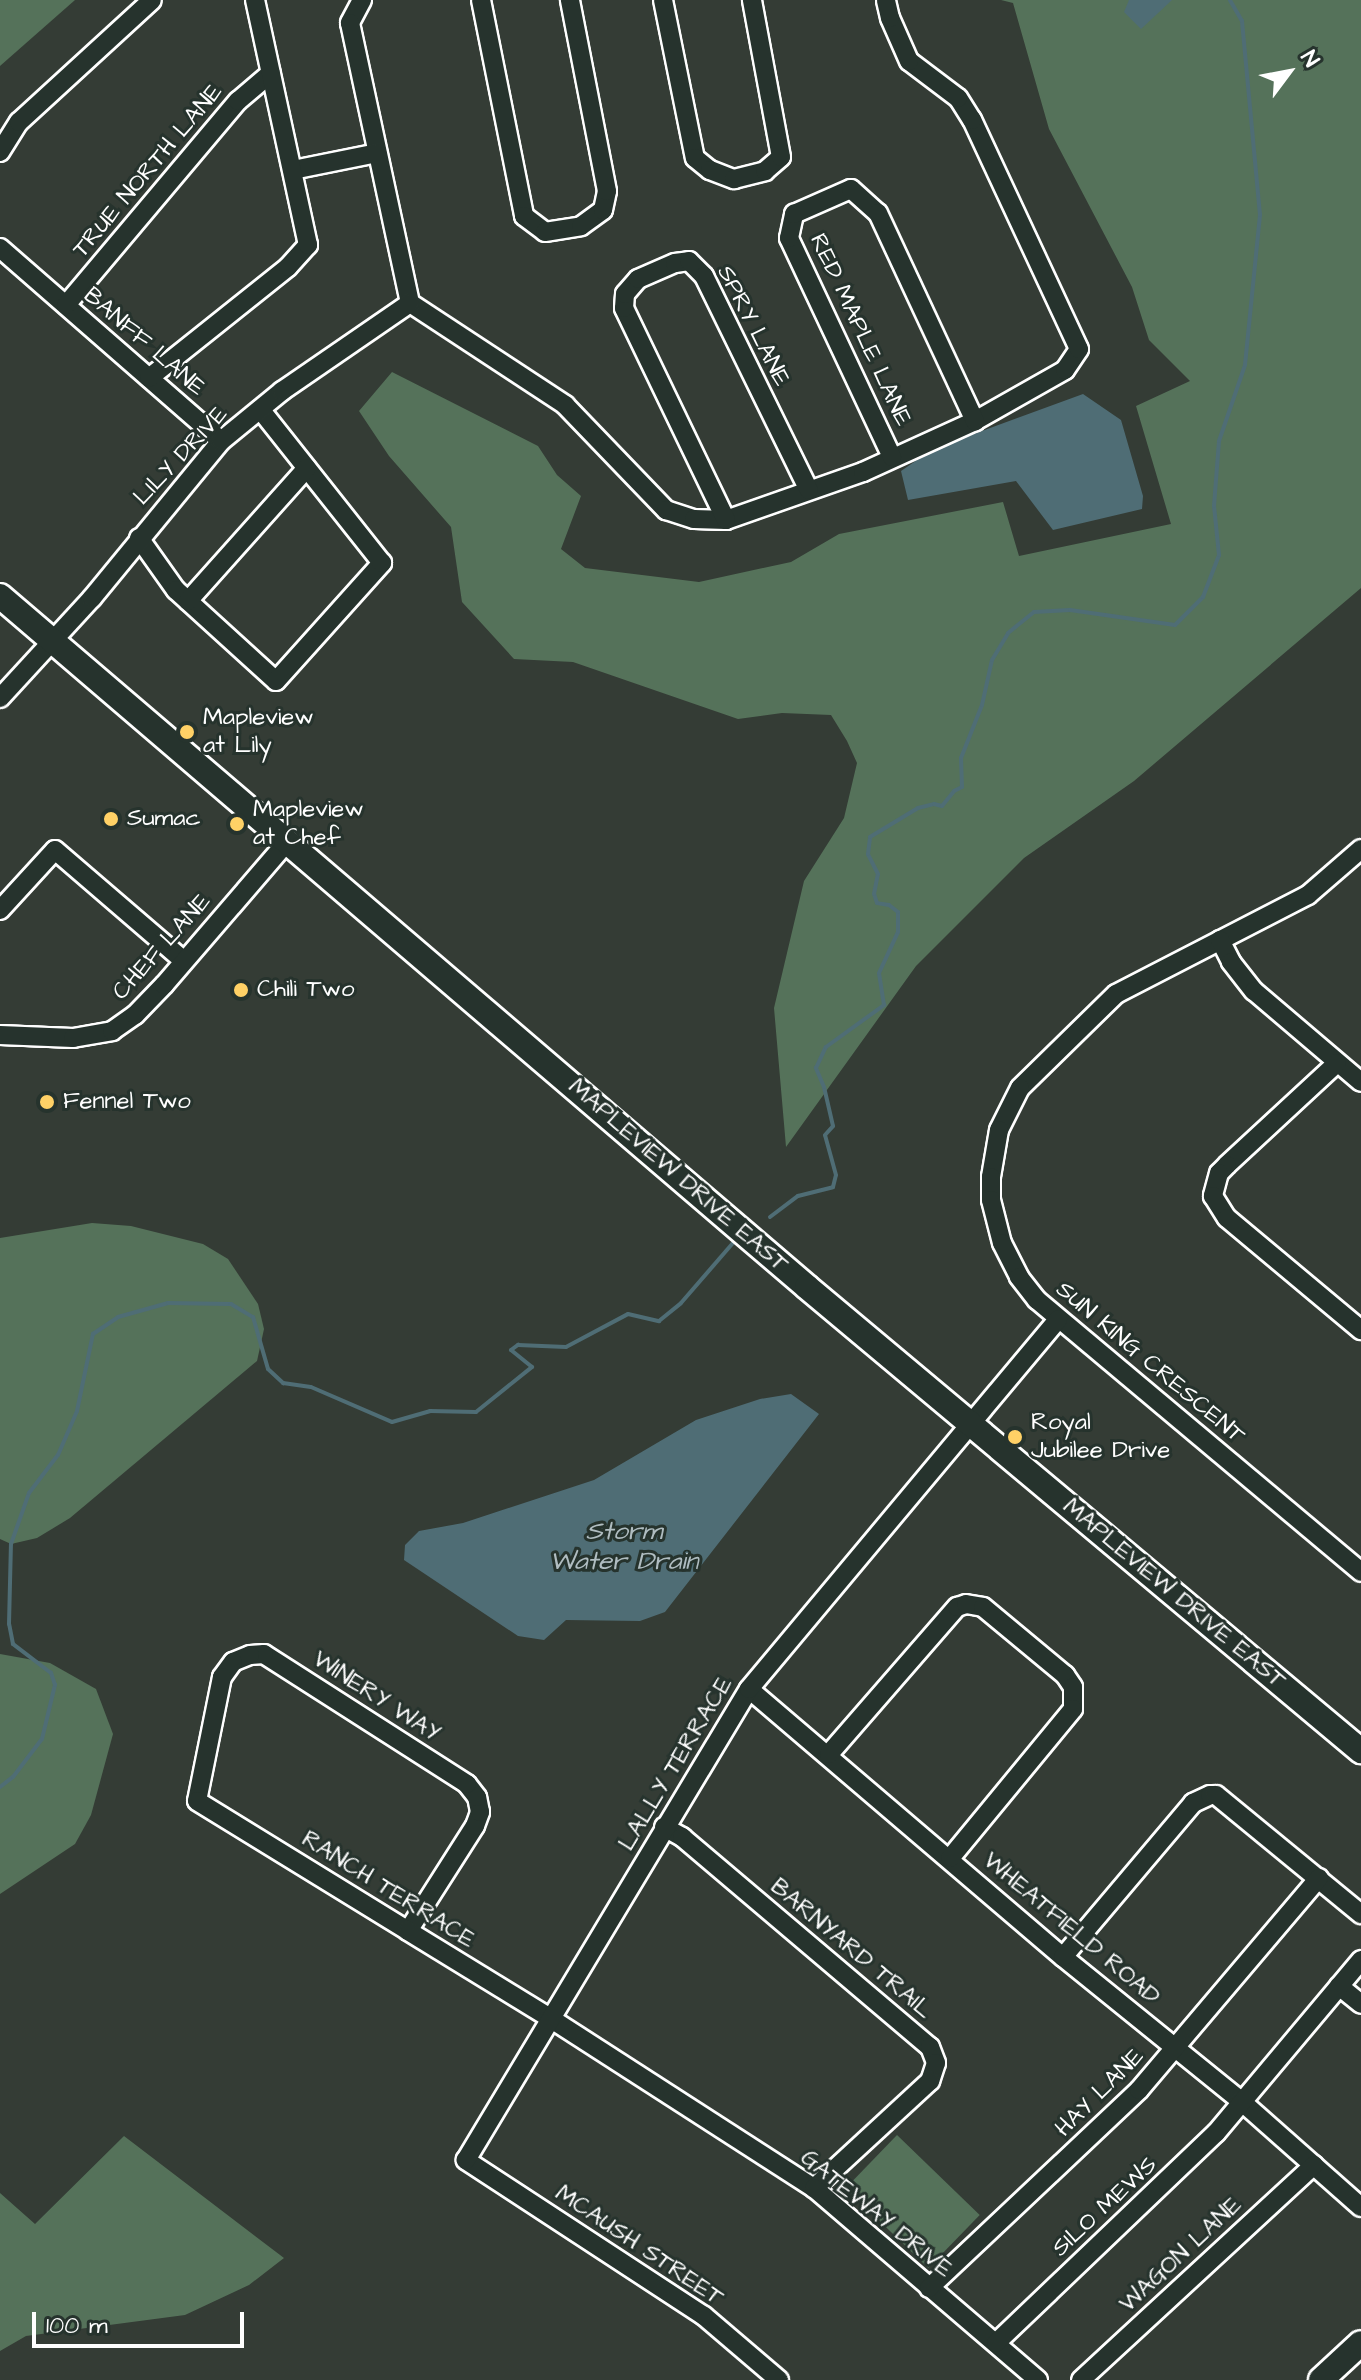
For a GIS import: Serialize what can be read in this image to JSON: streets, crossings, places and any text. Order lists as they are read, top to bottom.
{
  "streets": {
    "main road": ["MAPLEVIEW DRIVE EAST"],
    "street": [
      "TRUE NORTH LANE",
      "SPRY LANE",
      "RED MAPLE LANE",
      "BANFF LANE",
      "LILY DRIVE",
      "CHEF LANE",
      "SUN KING CRESCENT",
      "WINERY WAY",
      "LALLY TERRACE",
      "RANCH TERRACE",
      "WHEATFIELD ROAD",
      "BARNYARD TRAIL",
      "HAY LANE",
      "SILO MEWS",
      "GATEWAY DRIVE",
      "MCAUSH STREET",
      "WAGON LANE"
    ]
  },
  "crossings": [
    ["TRUE NORTH LANE", "BANFF LANE"],
    ["BANFF LANE", "LILY DRIVE"],
    ["LILY DRIVE", "MAPLEVIEW DRIVE EAST"],
    ["CHEF LANE", "MAPLEVIEW DRIVE EAST"],
    ["MAPLEVIEW DRIVE EAST", "LALLY TERRACE"],
    ["WINERY WAY", "RANCH TERRACE"],
    ["LALLY TERRACE", "RANCH TERRACE"],
    ["LALLY TERRACE", "WHEATFIELD ROAD"],
    ["LALLY TERRACE", "BARNYARD TRAIL"],
    ["LALLY TERRACE", "GATEWAY DRIVE"],
    ["LALLY TERRACE", "MCAUSH STREET"],
    ["RANCH TERRACE", "GATEWAY DRIVE"],
    ["WHEATFIELD ROAD", "HAY LANE"],
    ["WHEATFIELD ROAD", "SILO MEWS"],
    ["WHEATFIELD ROAD", "WAGON LANE"],
    ["BARNYARD TRAIL", "GATEWAY DRIVE"],
    ["HAY LANE", "GATEWAY DRIVE"],
    ["SILO MEWS", "GATEWAY DRIVE"]
  ],
  "water": ["Storm Water Drain"],
  "places": [
    "Mapleview at Lily",
    "Sumac",
    "Mapleview at Chef",
    "Chili Two",
    "Fennel Two",
    "Royal Jubilee Drive"
  ],
  "scale_bar": "100 m",
  "north": "top right"
}
